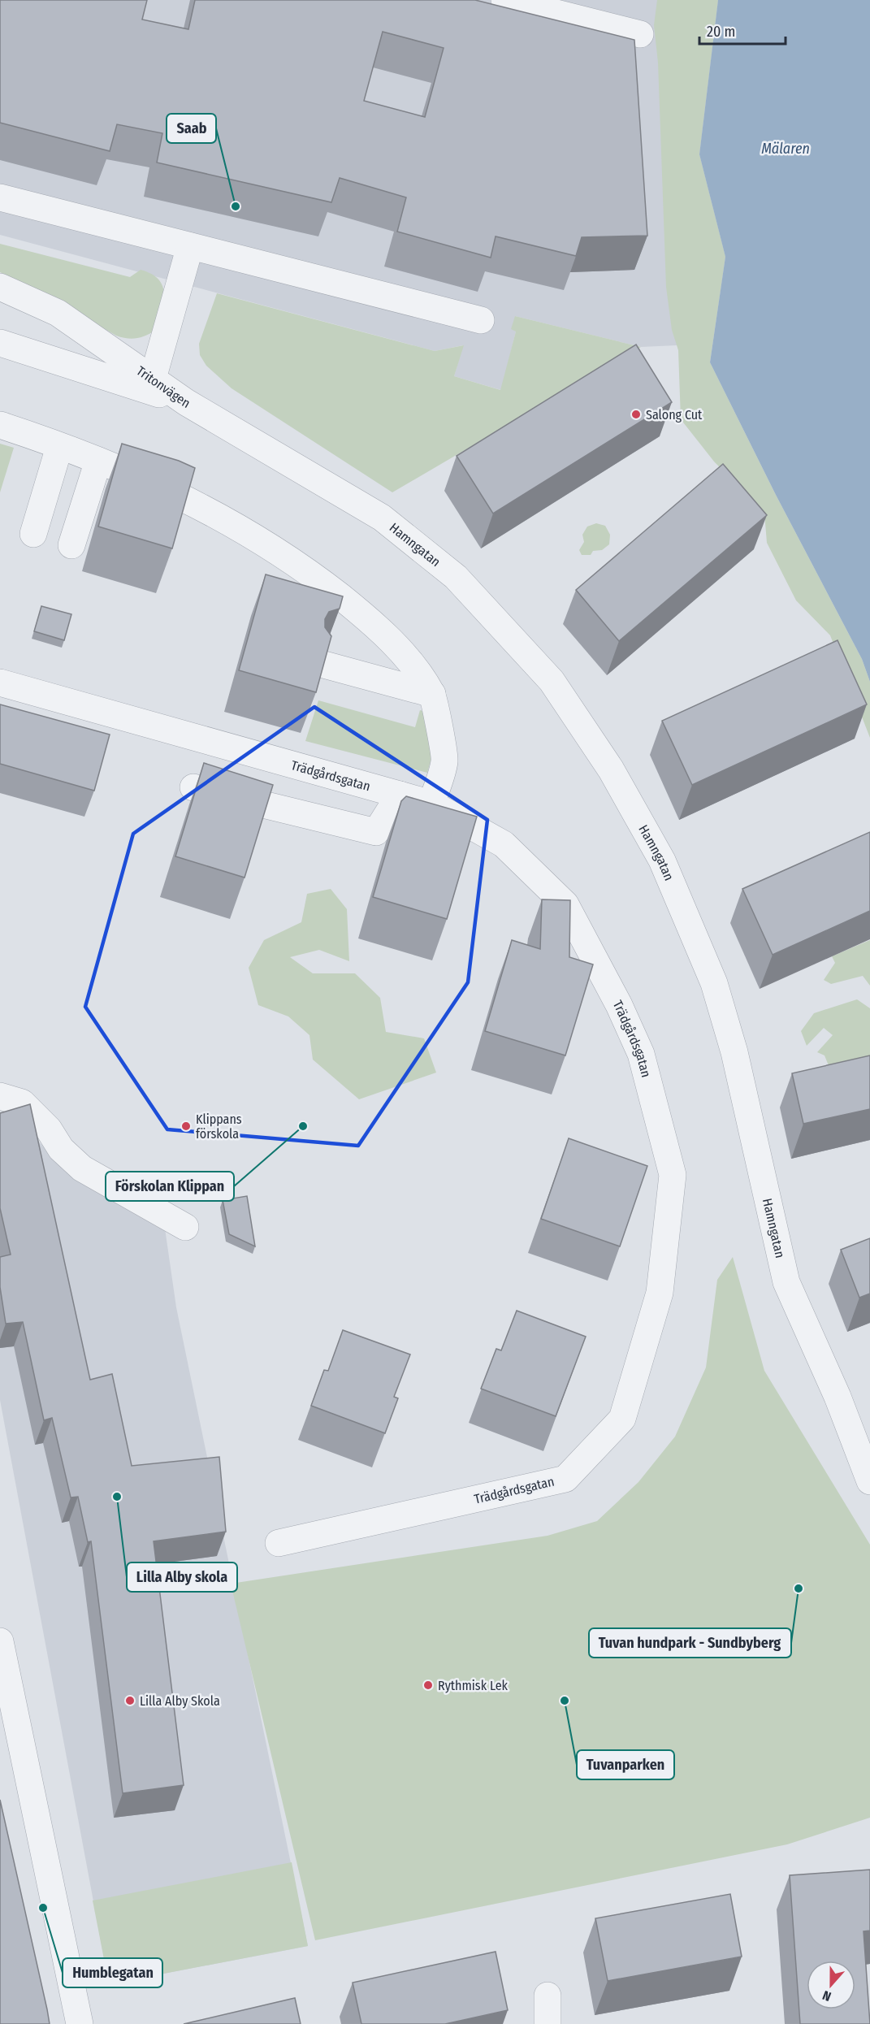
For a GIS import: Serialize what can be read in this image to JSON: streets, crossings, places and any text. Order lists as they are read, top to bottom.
{
  "streets": {
    "street": ["Tritonvägen", "Hamngatan", "Trädgårdsgatan"]
  },
  "crossings": [
    ["Tritonvägen", "Hamngatan"]
  ],
  "water": ["Mälaren"],
  "places": [
    "Saab",
    "Salong Cut",
    "Klippans förskola",
    "Förskolan Klippan",
    "Lilla Alby skola",
    "Tuvan hundpark - Sundbyberg",
    "Rythmisk Lek",
    "Lilla Alby Skola",
    "Tuvanparken",
    "Humblegatan"
  ],
  "scale_bar": "20 m",
  "north": "bottom"
}
